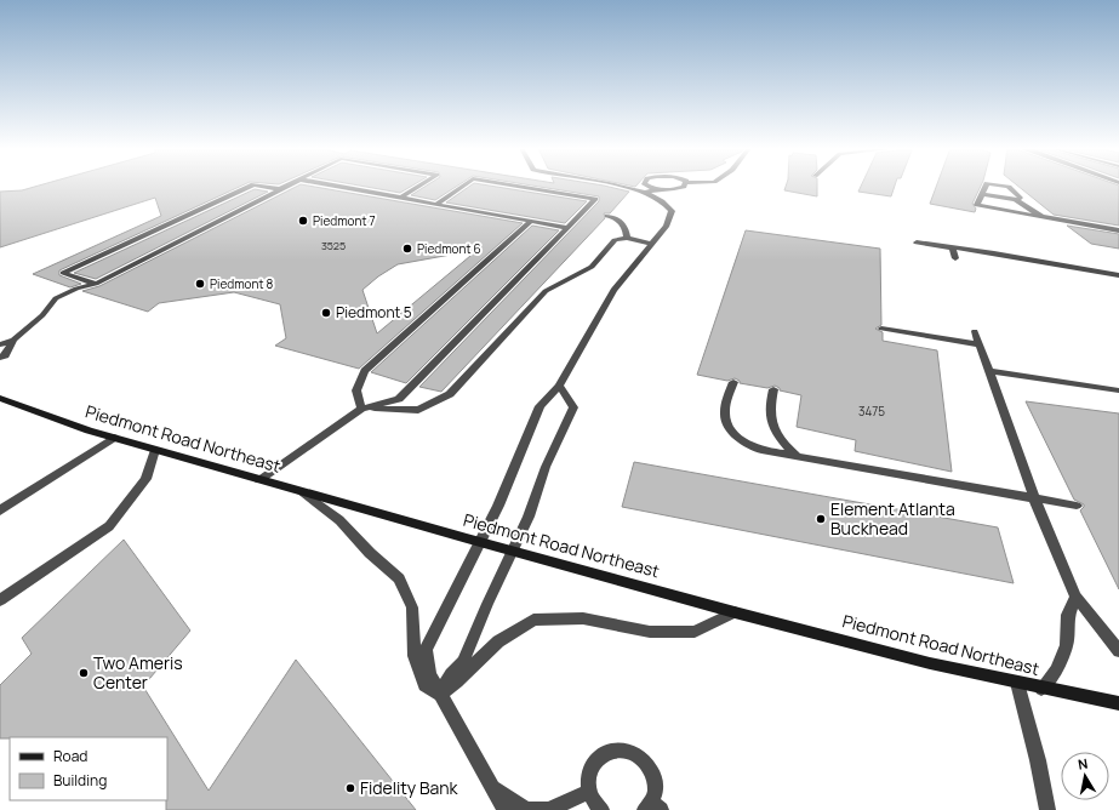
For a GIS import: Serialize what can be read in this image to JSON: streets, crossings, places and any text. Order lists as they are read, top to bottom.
{
  "streets": {
    "main road": ["Piedmont Road Northeast"]
  },
  "places": [
    "Piedmont 7",
    "Piedmont 6",
    "Piedmont 8",
    "Piedmont 5",
    "Element Atlanta Buckhead",
    "Two Ameris Center",
    "Fidelity Bank"
  ],
  "house_numbers": ["3525", "3475"],
  "legend": ["Road", "Building"],
  "north": "top"
}
